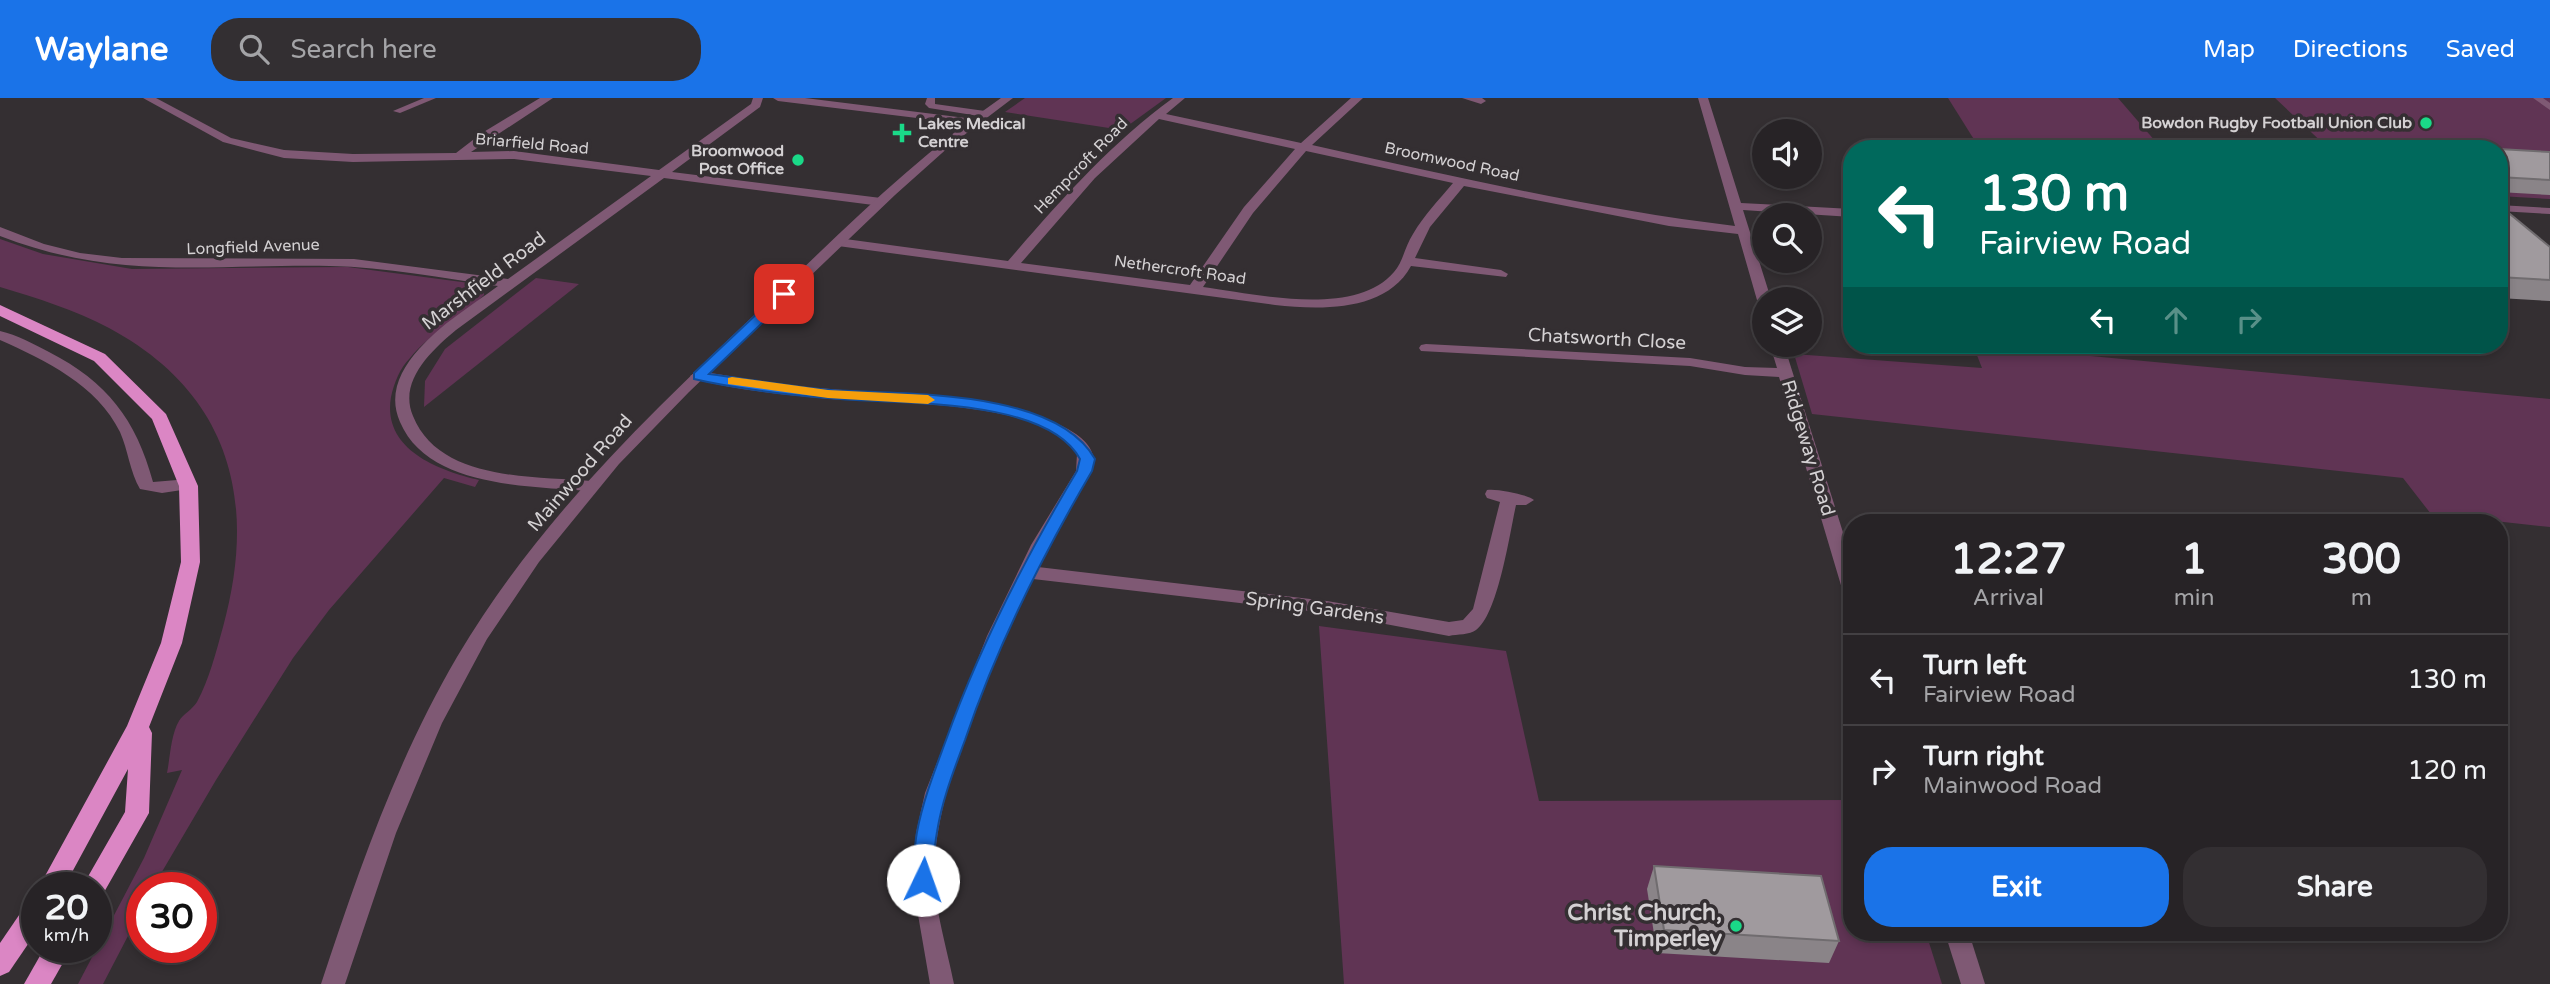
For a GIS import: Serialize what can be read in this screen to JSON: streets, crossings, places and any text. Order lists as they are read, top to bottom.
{
  "streets": {
    "street": [
      "Briarfield Road",
      "Broomwood Road",
      "Hempcroft Road",
      "Longfield Avenue",
      "Nethercroft Road",
      "Marshfield Road",
      "Chatsworth Close",
      "Ridgeway Road",
      "Mainwood Road",
      "Spring Gardens"
    ]
  },
  "crossings": [
    ["Briarfield Road", "Marshfield Road"],
    ["Briarfield Road", "Mainwood Road"],
    ["Broomwood Road", "Hempcroft Road"],
    ["Broomwood Road", "Nethercroft Road"],
    ["Hempcroft Road", "Nethercroft Road"],
    ["Longfield Avenue", "Marshfield Road"],
    ["Nethercroft Road", "Mainwood Road"],
    ["Marshfield Road", "Mainwood Road"],
    ["Chatsworth Close", "Ridgeway Road"]
  ],
  "places": {
    "other": ["Bowdon Rugby Football Union Club", "Broomwood Post Office", "Christ Church, Timperley"],
    "health": ["Lakes Medical Centre"]
  },
  "page": {
    "header": "Waylane",
    "search": "Search here",
    "nav": ["Map", "Directions", "Saved"],
    "turn": ["130 m", "Fairview Road"],
    "eta": [
      "12:27",
      "Arrival",
      "1",
      "min",
      "300",
      "m"
    ],
    "list": [
      {
        "name": "Turn left",
        "note": "Fairview Road",
        "value": "130 m"
      },
      {
        "name": "Turn right",
        "note": "Mainwood Road",
        "value": "120 m"
      }
    ],
    "buttons": ["Exit", "Share"],
    "speed": "20 km/h",
    "limit": "30"
  }
}
